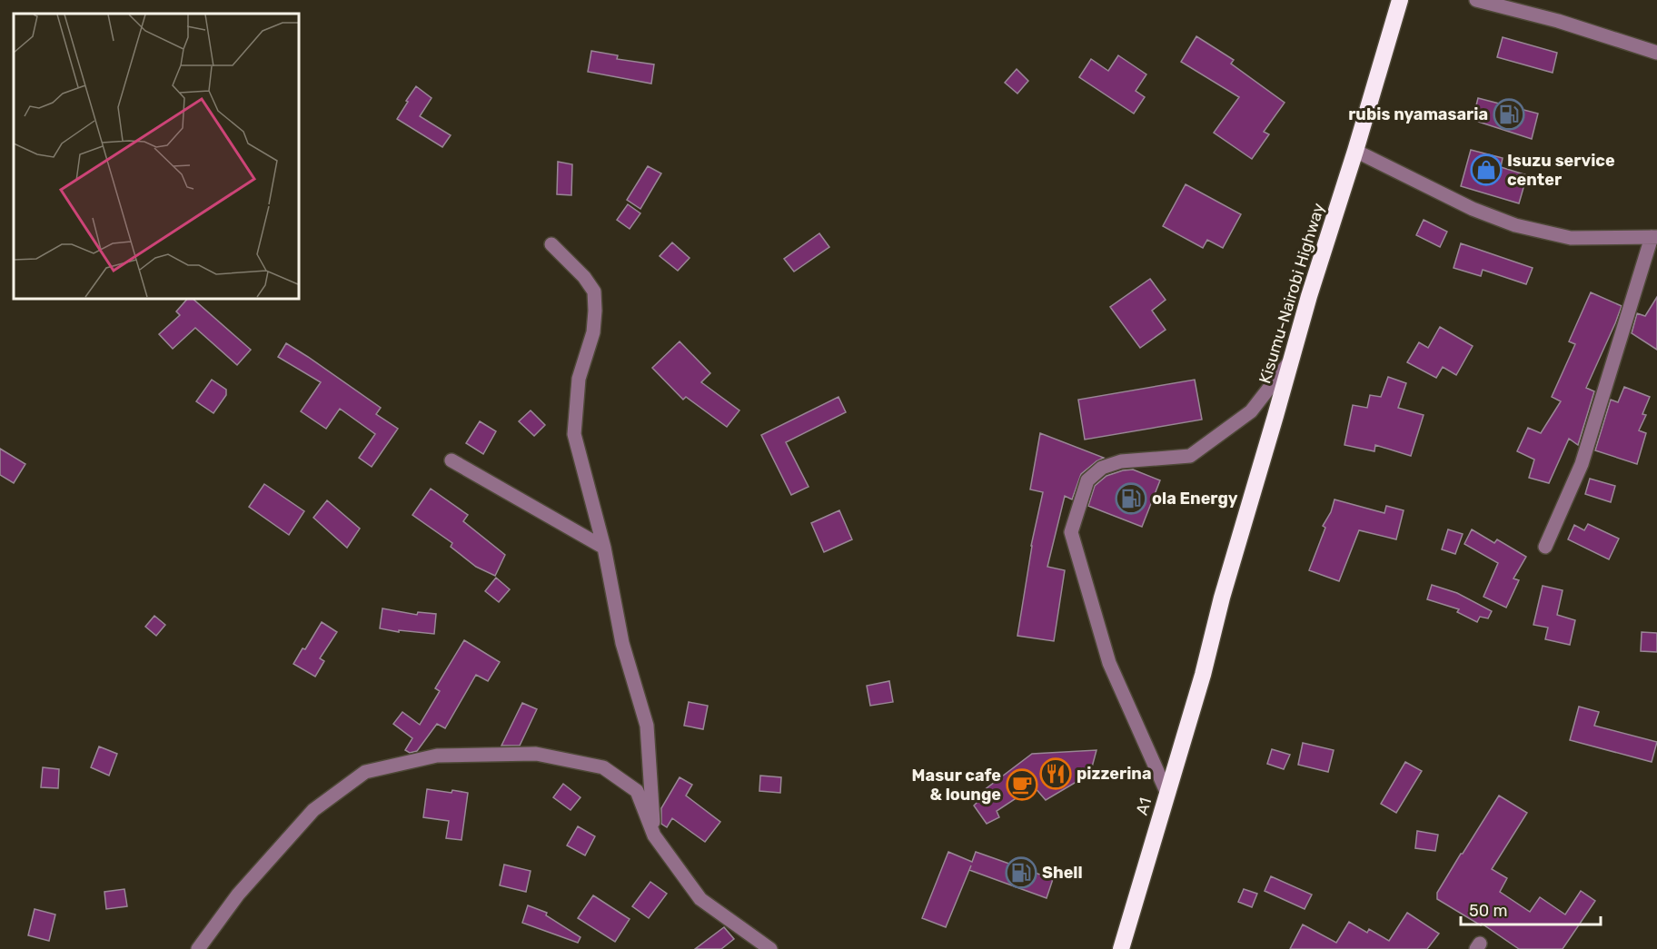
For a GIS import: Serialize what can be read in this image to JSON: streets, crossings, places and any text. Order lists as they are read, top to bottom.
{
  "streets": {
    "highway": ["Kisumu-Nairobi Highway", "A1"]
  },
  "crossings": [
    ["Kisumu-Nairobi Highway", "A1"]
  ],
  "places": {
    "fuel station": ["rubis nyamasaria", "ola Energy", "Shell"],
    "shop": ["Isuzu service center"],
    "restaurant": ["pizzerina"],
    "cafe": ["Masur cafe & lounge"]
  },
  "scale_bar": "50 m"
}
